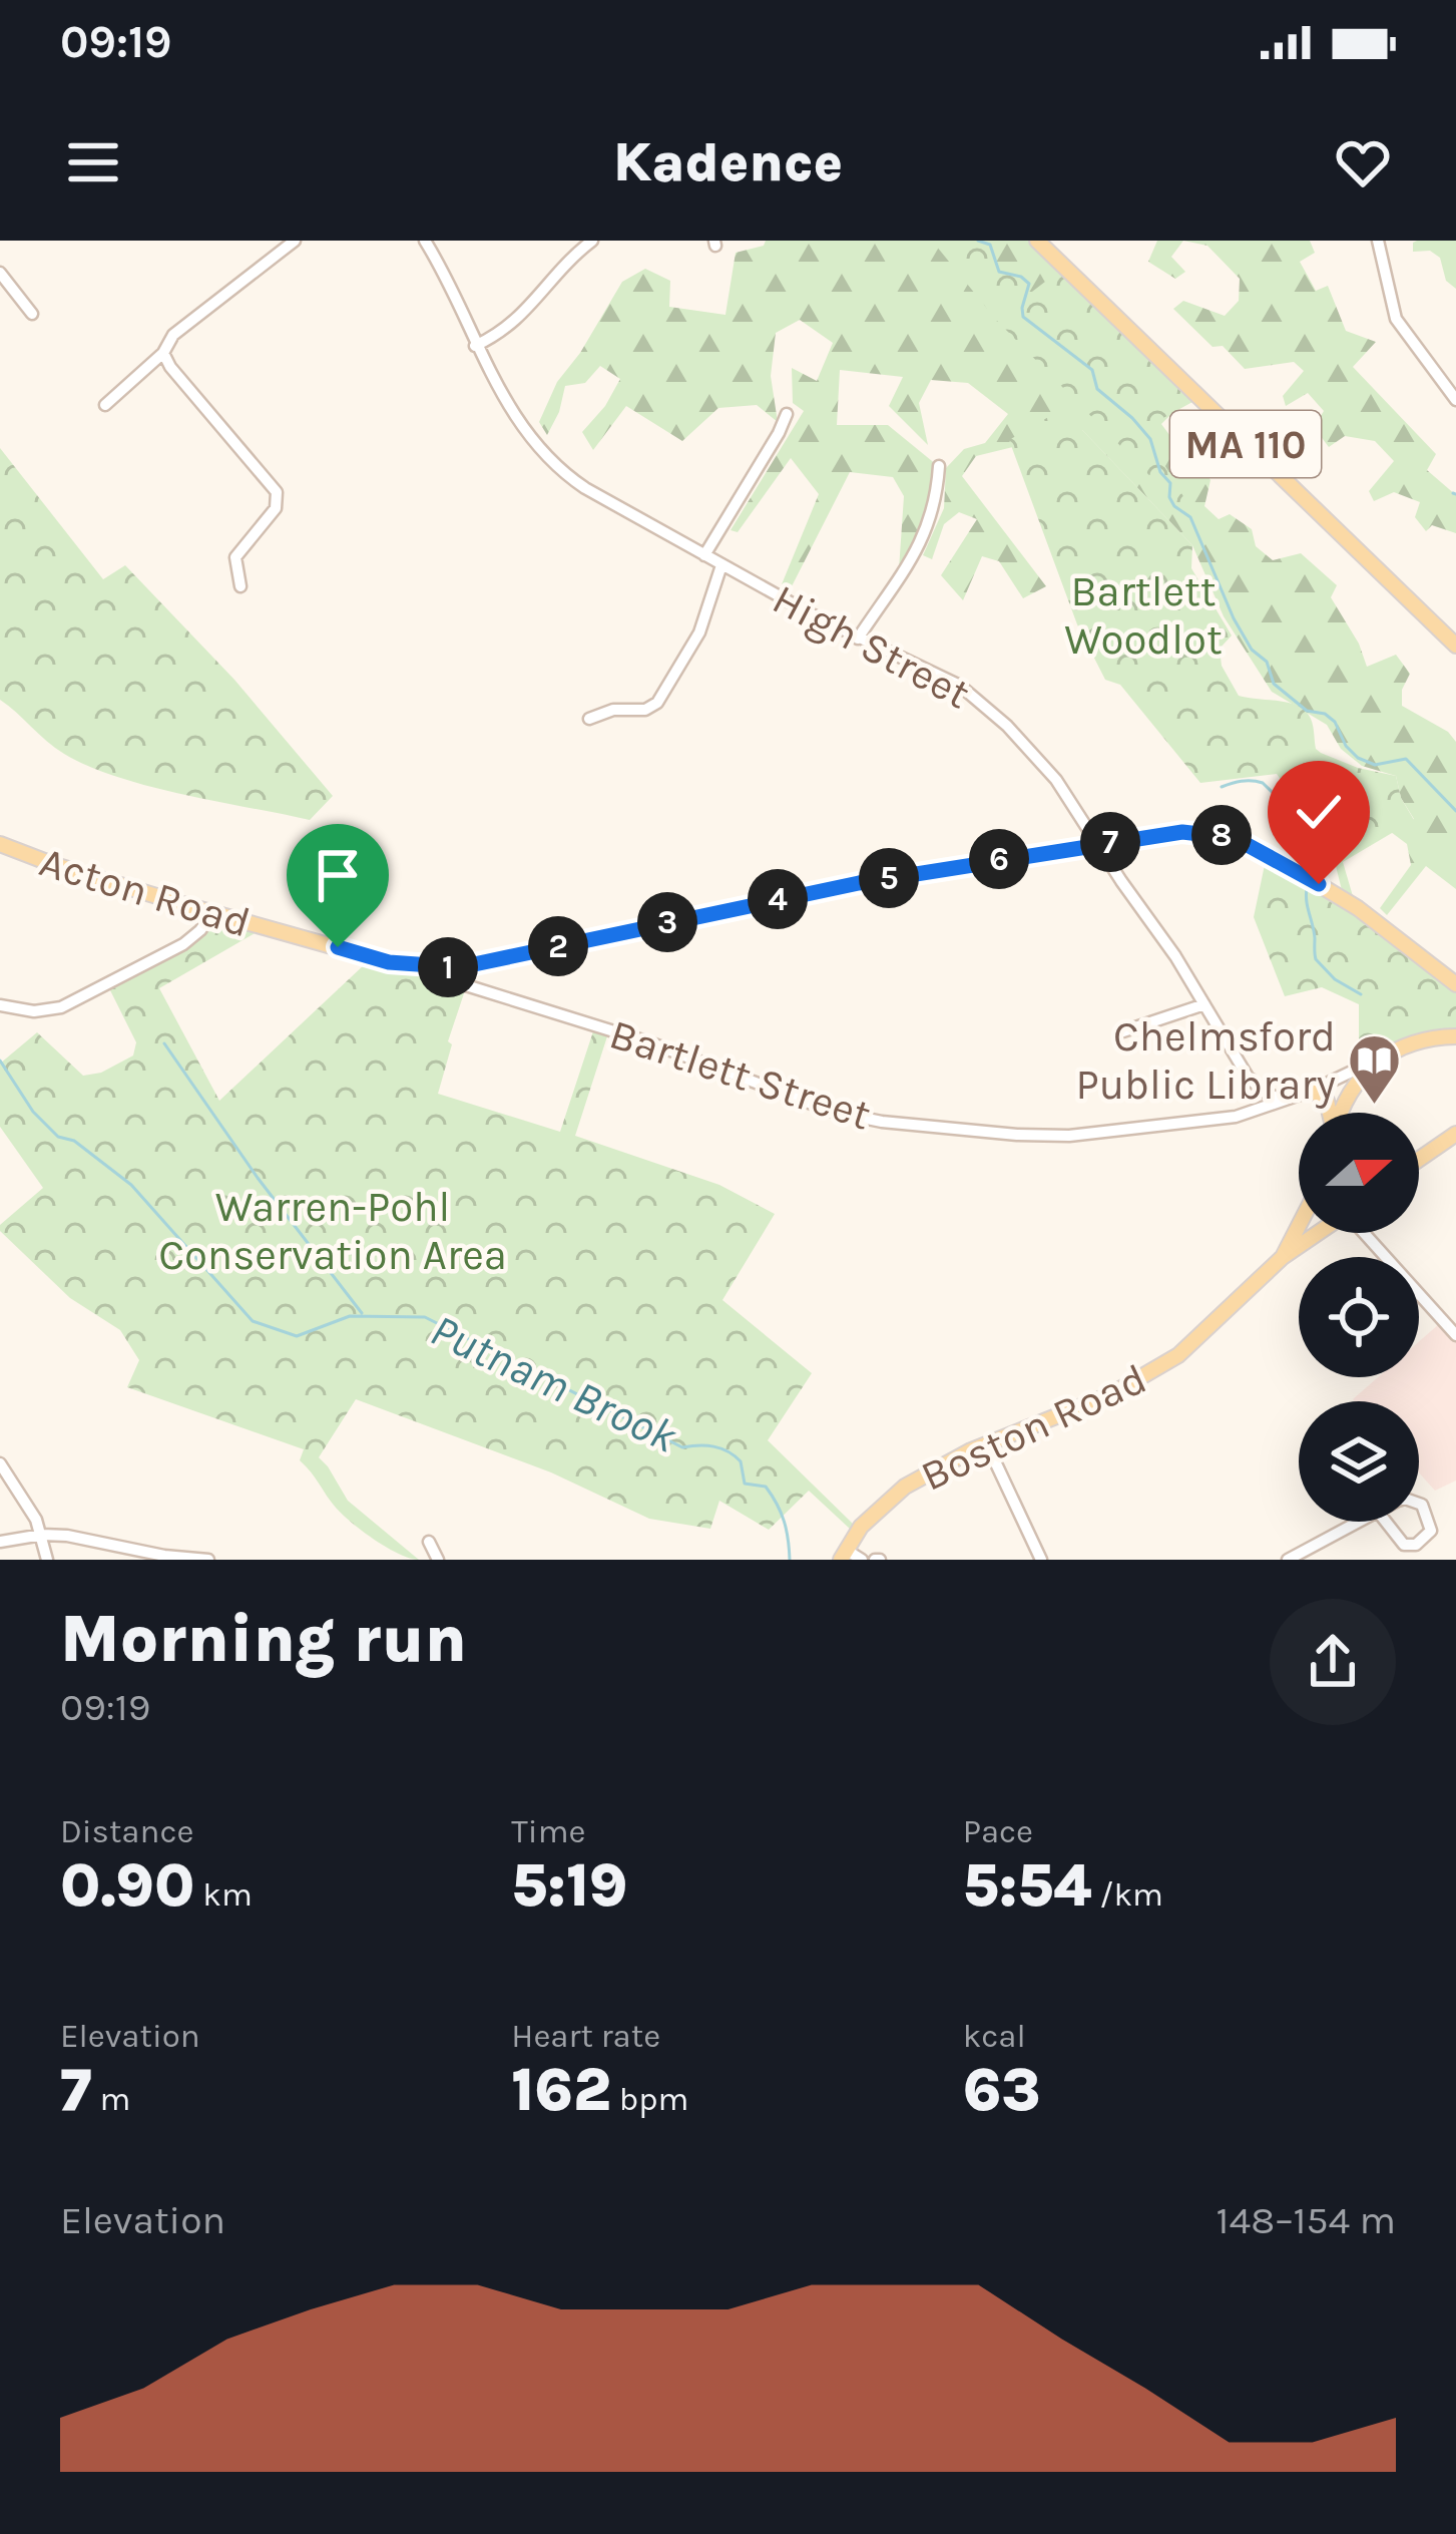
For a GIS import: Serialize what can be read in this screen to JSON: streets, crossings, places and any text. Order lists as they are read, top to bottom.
{
  "streets": {
    "main road": [
      "MA 110",
      "Acton Road",
      "Bartlett Street",
      "Boston Road"
    ],
    "street": ["High Street"]
  },
  "crossings": [
    ["High Street", "Acton Road"],
    ["High Street", "Bartlett Street"],
    ["Acton Road", "Bartlett Street"]
  ],
  "water": ["Putnam Brook"],
  "parks": ["Bartlett Woodlot", "Warren-Pohl Conservation Area"],
  "places": {
    "library": ["Chelmsford Public Library"]
  },
  "north": "right",
  "page": {
    "status": "09:19",
    "header": "Kadence",
    "pins": [
      "8",
      "7",
      "6",
      "5",
      "4",
      "3",
      "2",
      "1"
    ],
    "heading": ["Morning run", "09:19"],
    "stats": [
      ["Distance", "0.90 km"],
      ["Time", "5:19"],
      ["Pace", "5:54 /km"],
      ["Elevation", "7 m"],
      ["Heart rate", "162 bpm"],
      ["kcal", "63"]
    ],
    "chart": ["Elevation", "148–154 m"]
  }
}
